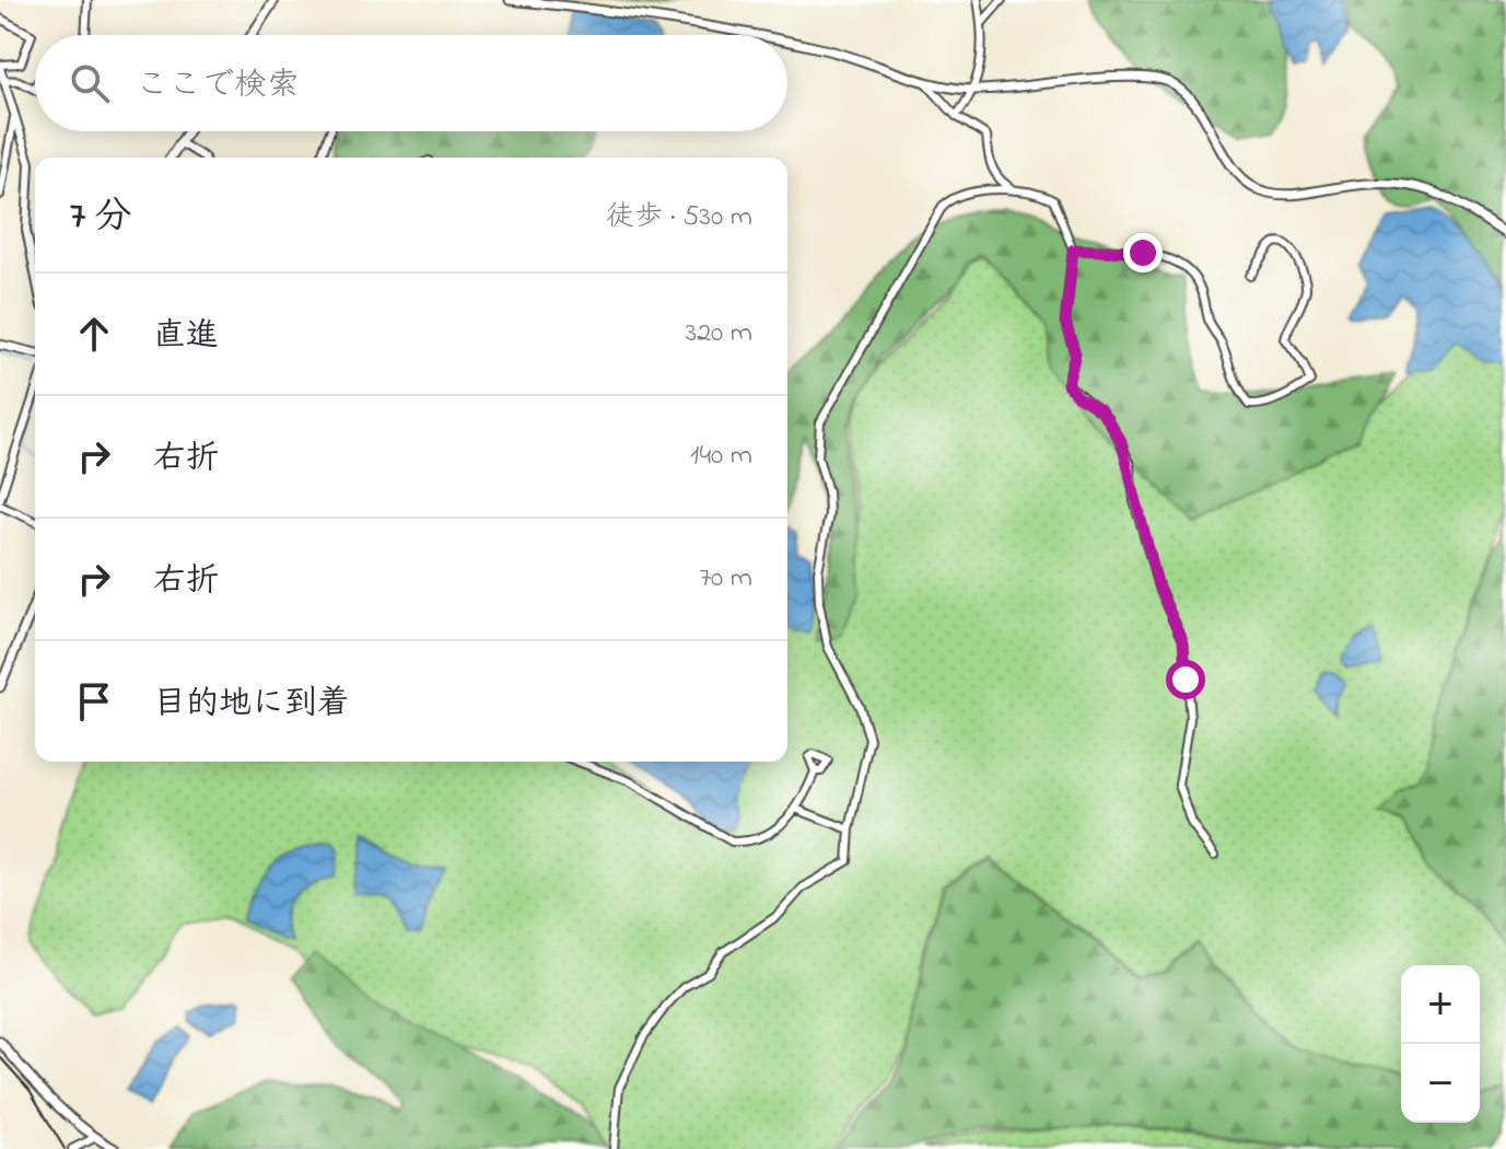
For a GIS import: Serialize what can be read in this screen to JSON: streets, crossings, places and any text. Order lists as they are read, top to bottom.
{
  "page": {
    "search": "ここで検索",
    "heading": ["7 分", "徒歩 · 530 m"],
    "list": [
      ["直進", "320 m"],
      ["右折", "140 m"],
      ["右折", "70 m"],
      "目的地に到着"
    ],
    "map_buttons": ["+", "−"]
  }
}
